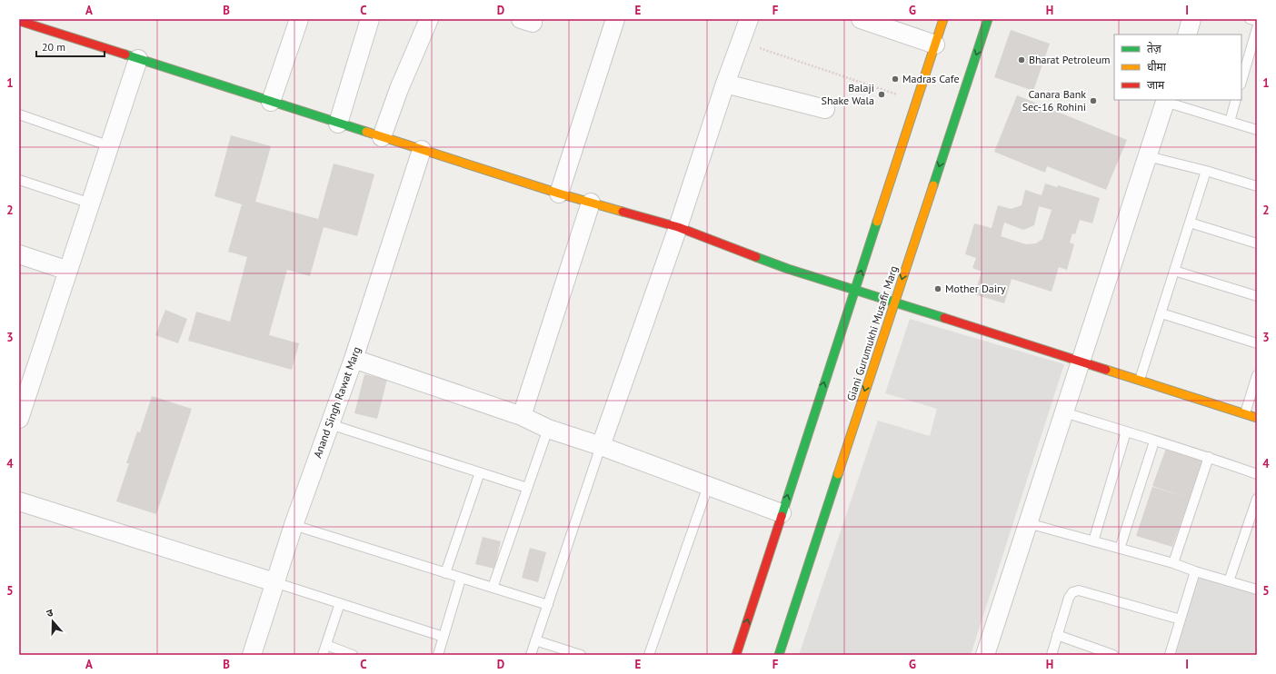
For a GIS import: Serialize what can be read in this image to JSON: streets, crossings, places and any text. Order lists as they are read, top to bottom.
{
  "streets": {
    "street": ["Giani Gurumukhi Musafir Marg", "Anand Singh Rawat Marg"]
  },
  "places": [
    "Bharat Petroleum",
    "Madras Cafe",
    "Balaji Shake Wala",
    "Canara Bank Sec-16 Rohini",
    "Mother Dairy"
  ],
  "legend": ["तेज़", "धीमा", "जाम"],
  "scale_bar": "20 m",
  "north": "top",
  "grid": {
    "columns": [
      "A",
      "B",
      "C",
      "D",
      "E",
      "F",
      "G",
      "H",
      "I"
    ],
    "rows": [
      "1",
      "2",
      "3",
      "4",
      "5"
    ]
  }
}
